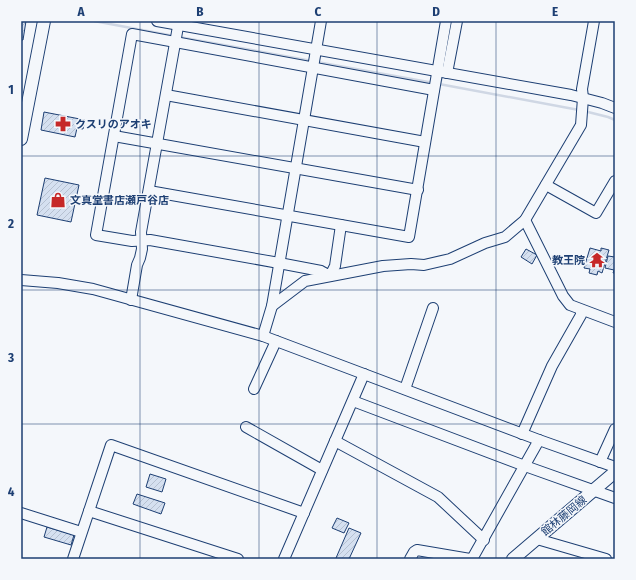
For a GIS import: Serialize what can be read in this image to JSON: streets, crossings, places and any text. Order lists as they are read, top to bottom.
{
  "streets": {
    "main road": ["館林藤岡線"]
  },
  "places": {
    "pharmacy": ["クスリのアオキ"],
    "shop": ["文真堂書店瀬戸谷店"],
    "temple": ["教王院"]
  },
  "grid": {
    "columns": [
      "A",
      "B",
      "C",
      "D",
      "E"
    ],
    "rows": [
      "1",
      "2",
      "3",
      "4"
    ]
  }
}
